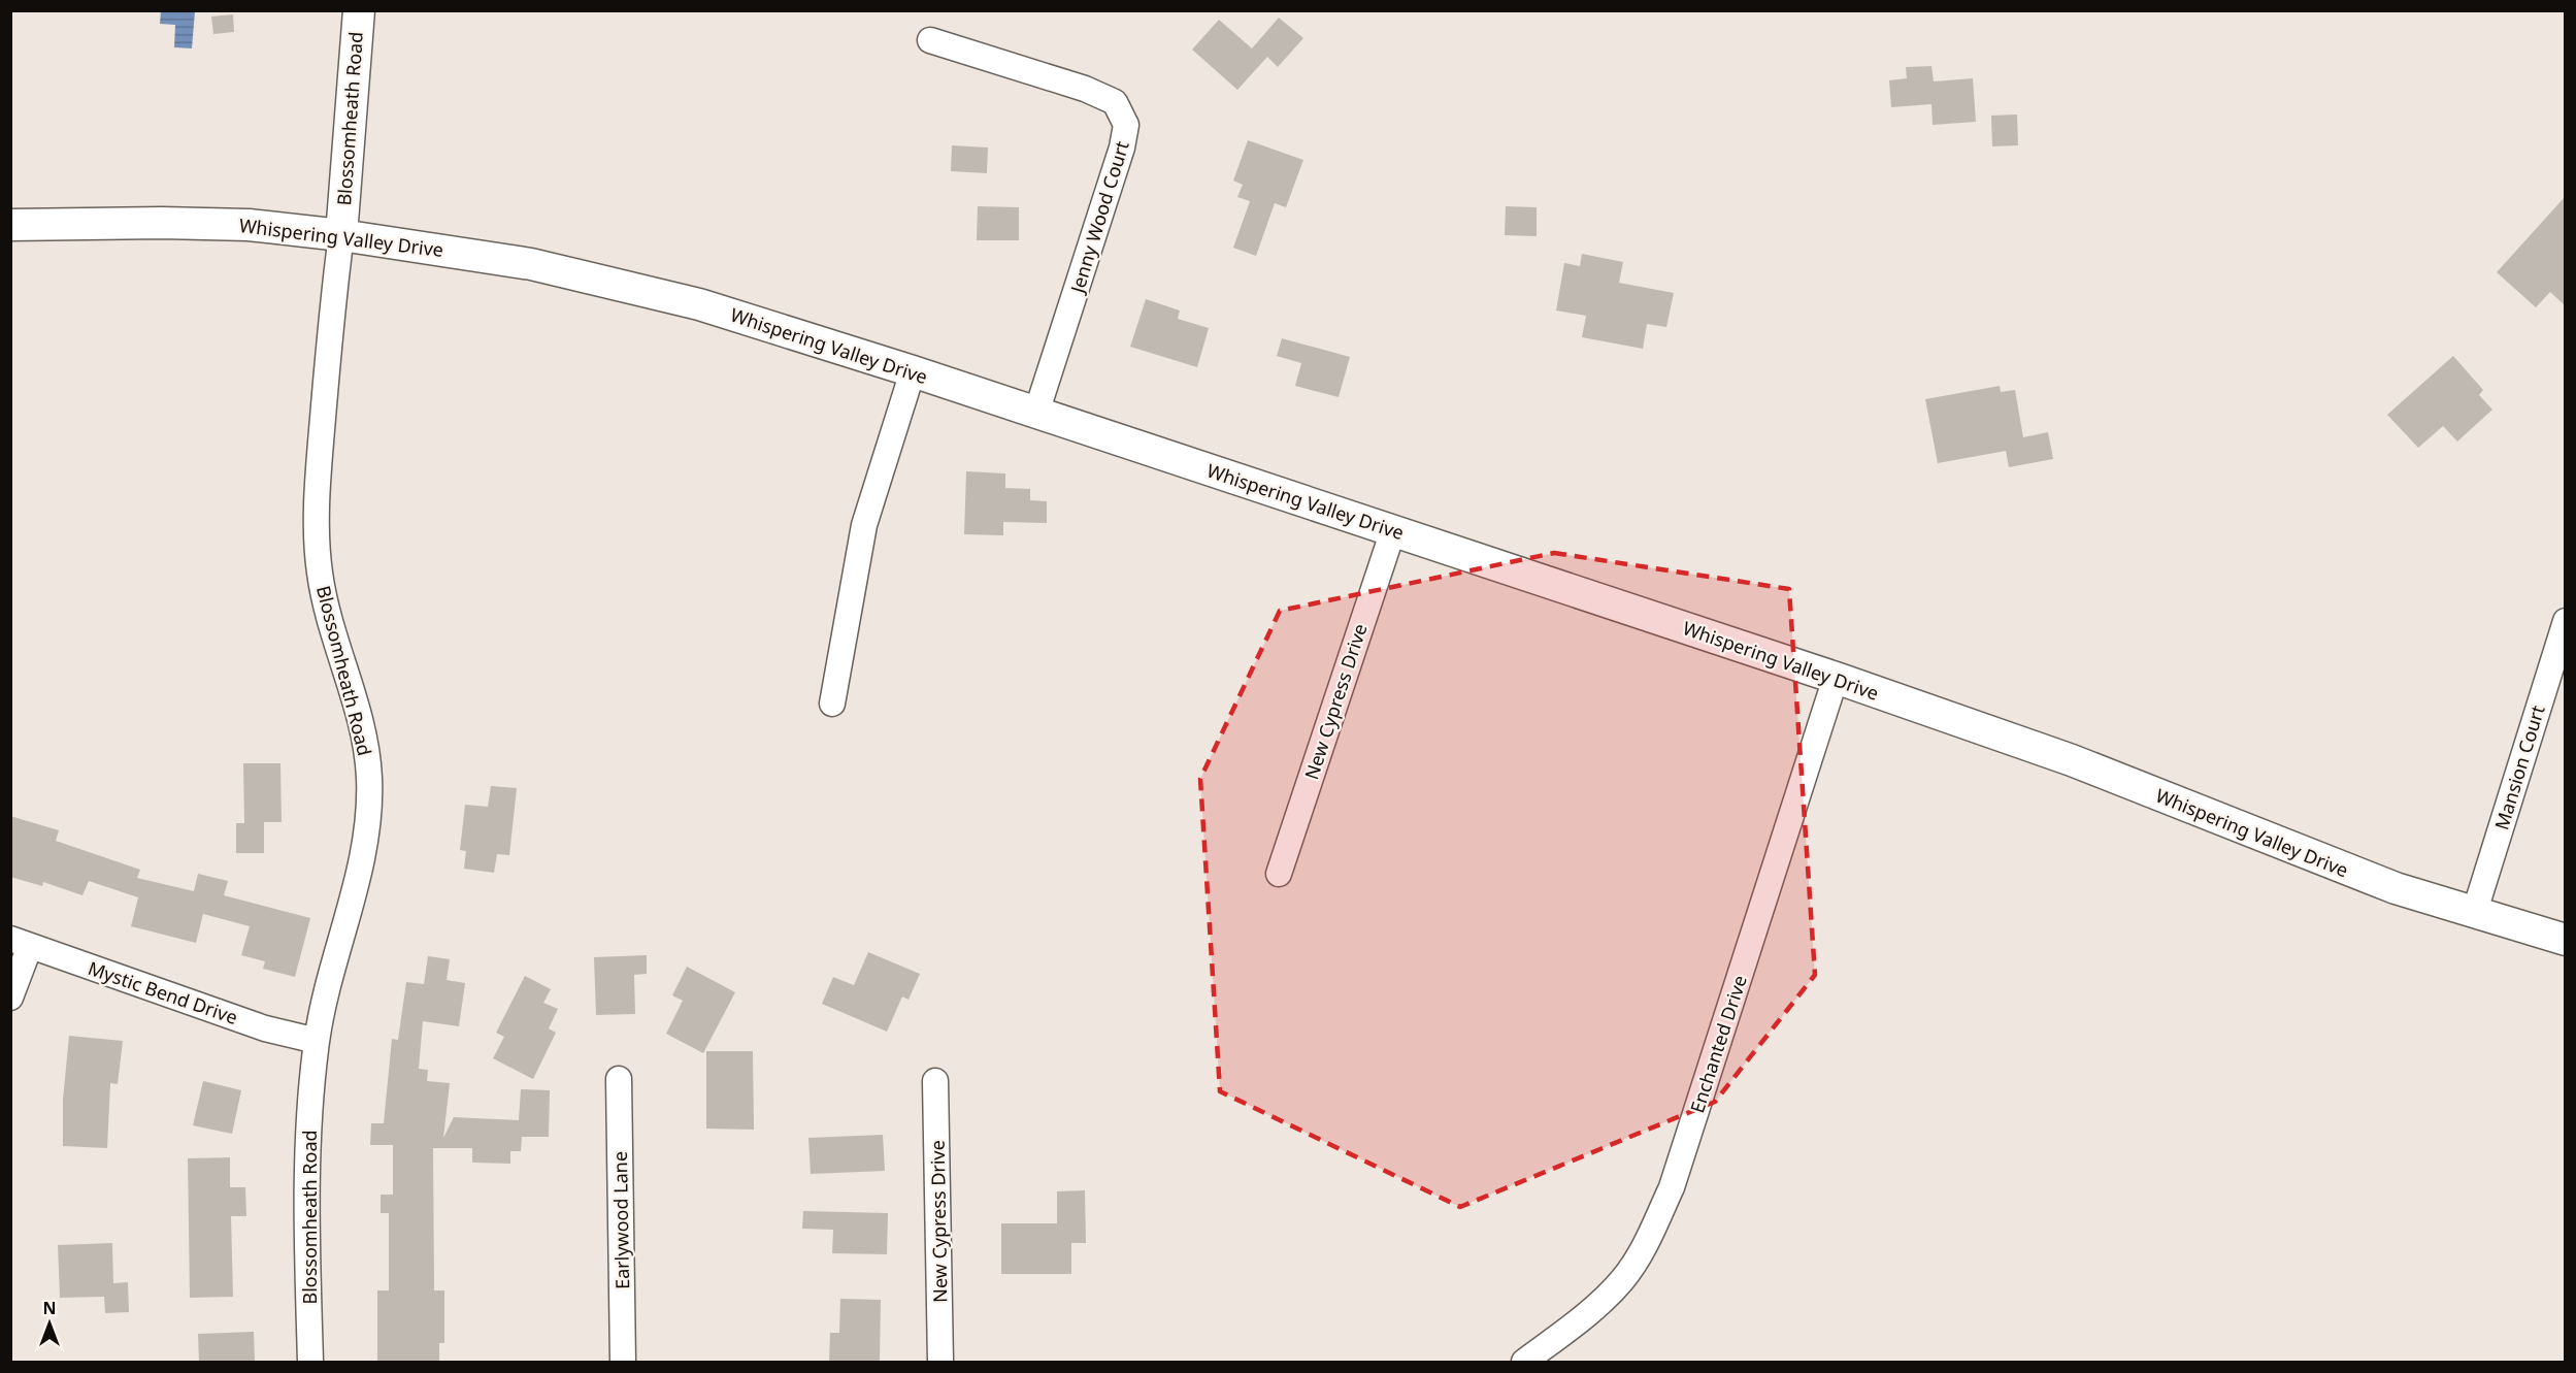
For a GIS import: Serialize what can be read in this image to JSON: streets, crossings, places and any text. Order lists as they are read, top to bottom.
{
  "streets": {
    "street": [
      "Blossomheath Road",
      "Jenny Wood Court",
      "Whispering Valley Drive",
      "New Cypress Drive",
      "Mansion Court",
      "Mystic Bend Drive",
      "Enchanted Drive",
      "Earlywood Lane"
    ]
  },
  "crossings": [
    ["Blossomheath Road", "Whispering Valley Drive"],
    ["Blossomheath Road", "Mystic Bend Drive"],
    ["Jenny Wood Court", "Whispering Valley Drive"],
    ["Whispering Valley Drive", "New Cypress Drive"],
    ["Whispering Valley Drive", "Mansion Court"],
    ["Whispering Valley Drive", "Enchanted Drive"]
  ],
  "north": "top"
}
